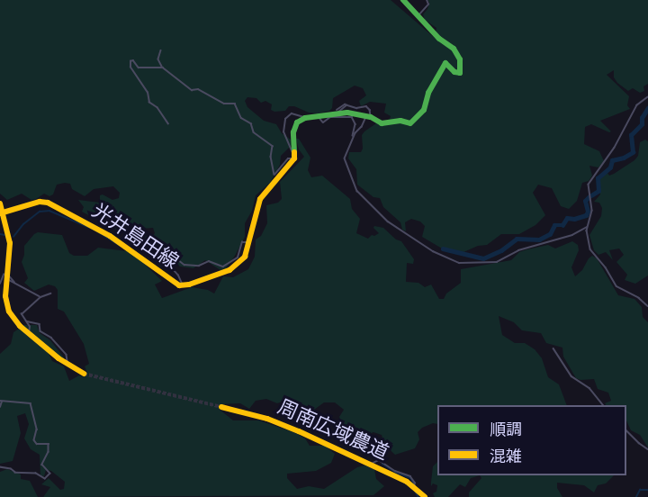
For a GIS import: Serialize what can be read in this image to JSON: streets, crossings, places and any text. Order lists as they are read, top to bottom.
{
  "streets": {
    "main road": ["光井島田線", "周南広域農道"]
  },
  "legend": ["順調", "混雑"]
}
